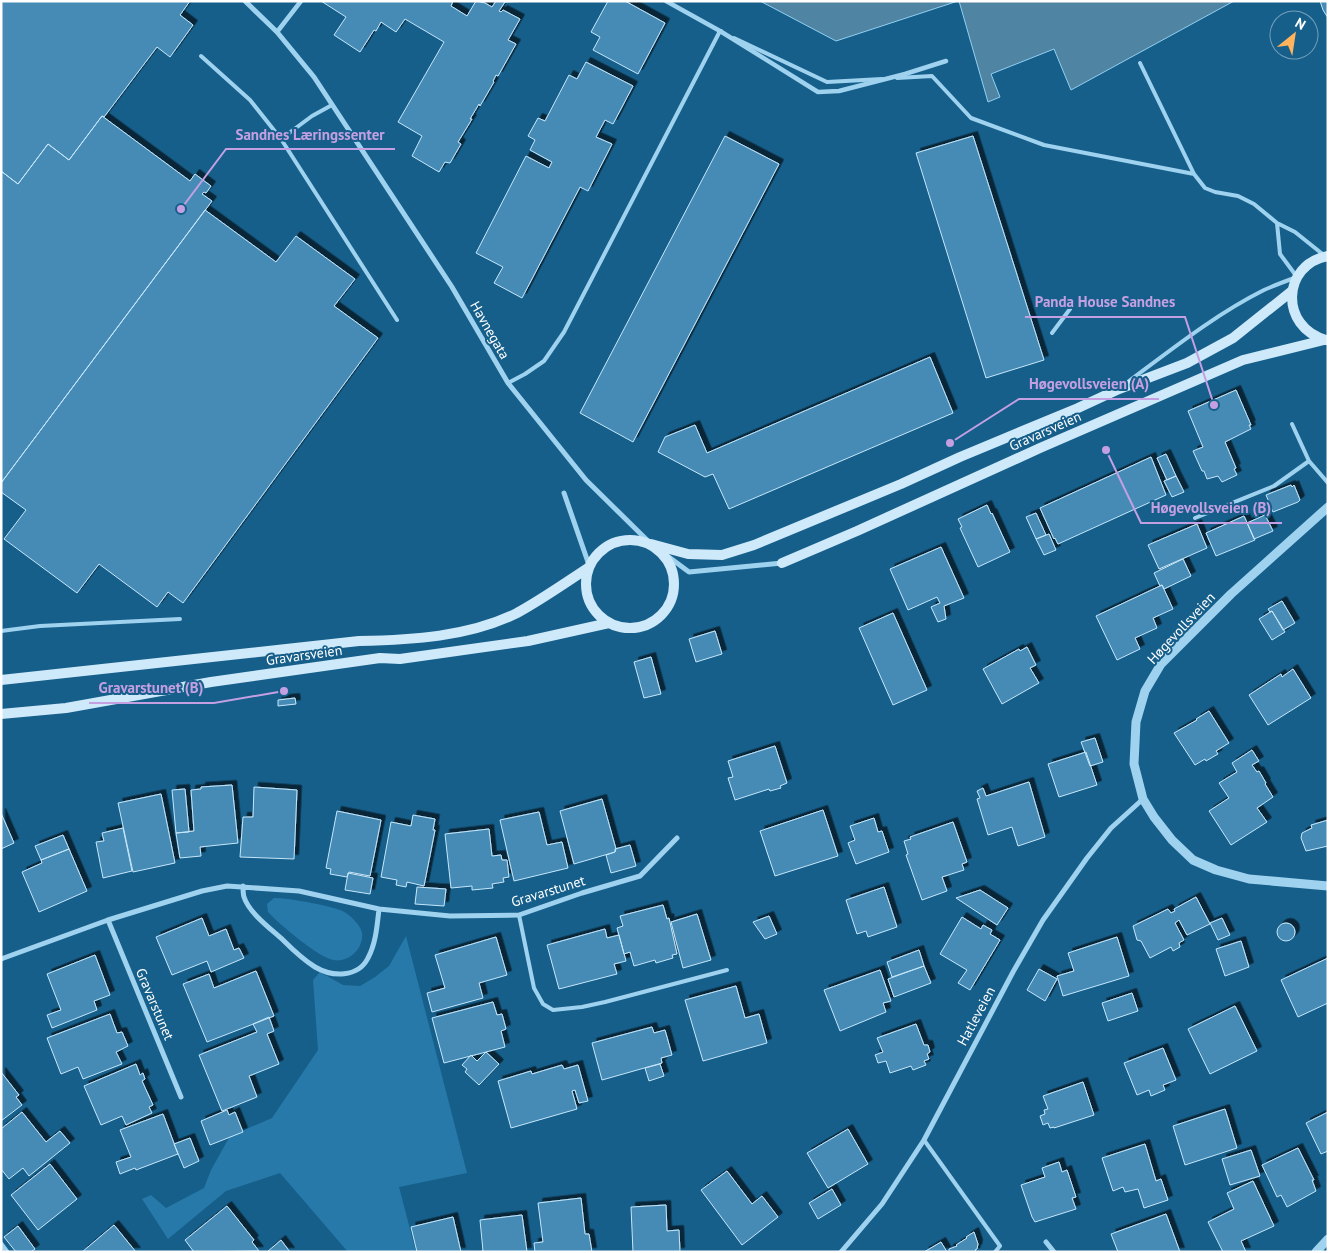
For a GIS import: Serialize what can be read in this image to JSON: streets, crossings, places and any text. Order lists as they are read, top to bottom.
{
  "streets": {
    "main road": ["Gravarsveien"],
    "street": [
      "Havnegata",
      "Høgevollsveien",
      "Gravarstunet",
      "Hatleveien"
    ]
  },
  "crossings": [
    ["Havnegata", "Gravarsveien"],
    ["Høgevollsveien", "Hatleveien"]
  ],
  "places": [
    "Sandnes Læringssenter",
    "Panda House Sandnes",
    "Høgevollsveien (A)",
    "Høgevollsveien (B)",
    "Gravarstunet (B)"
  ],
  "north": "top right"
}
